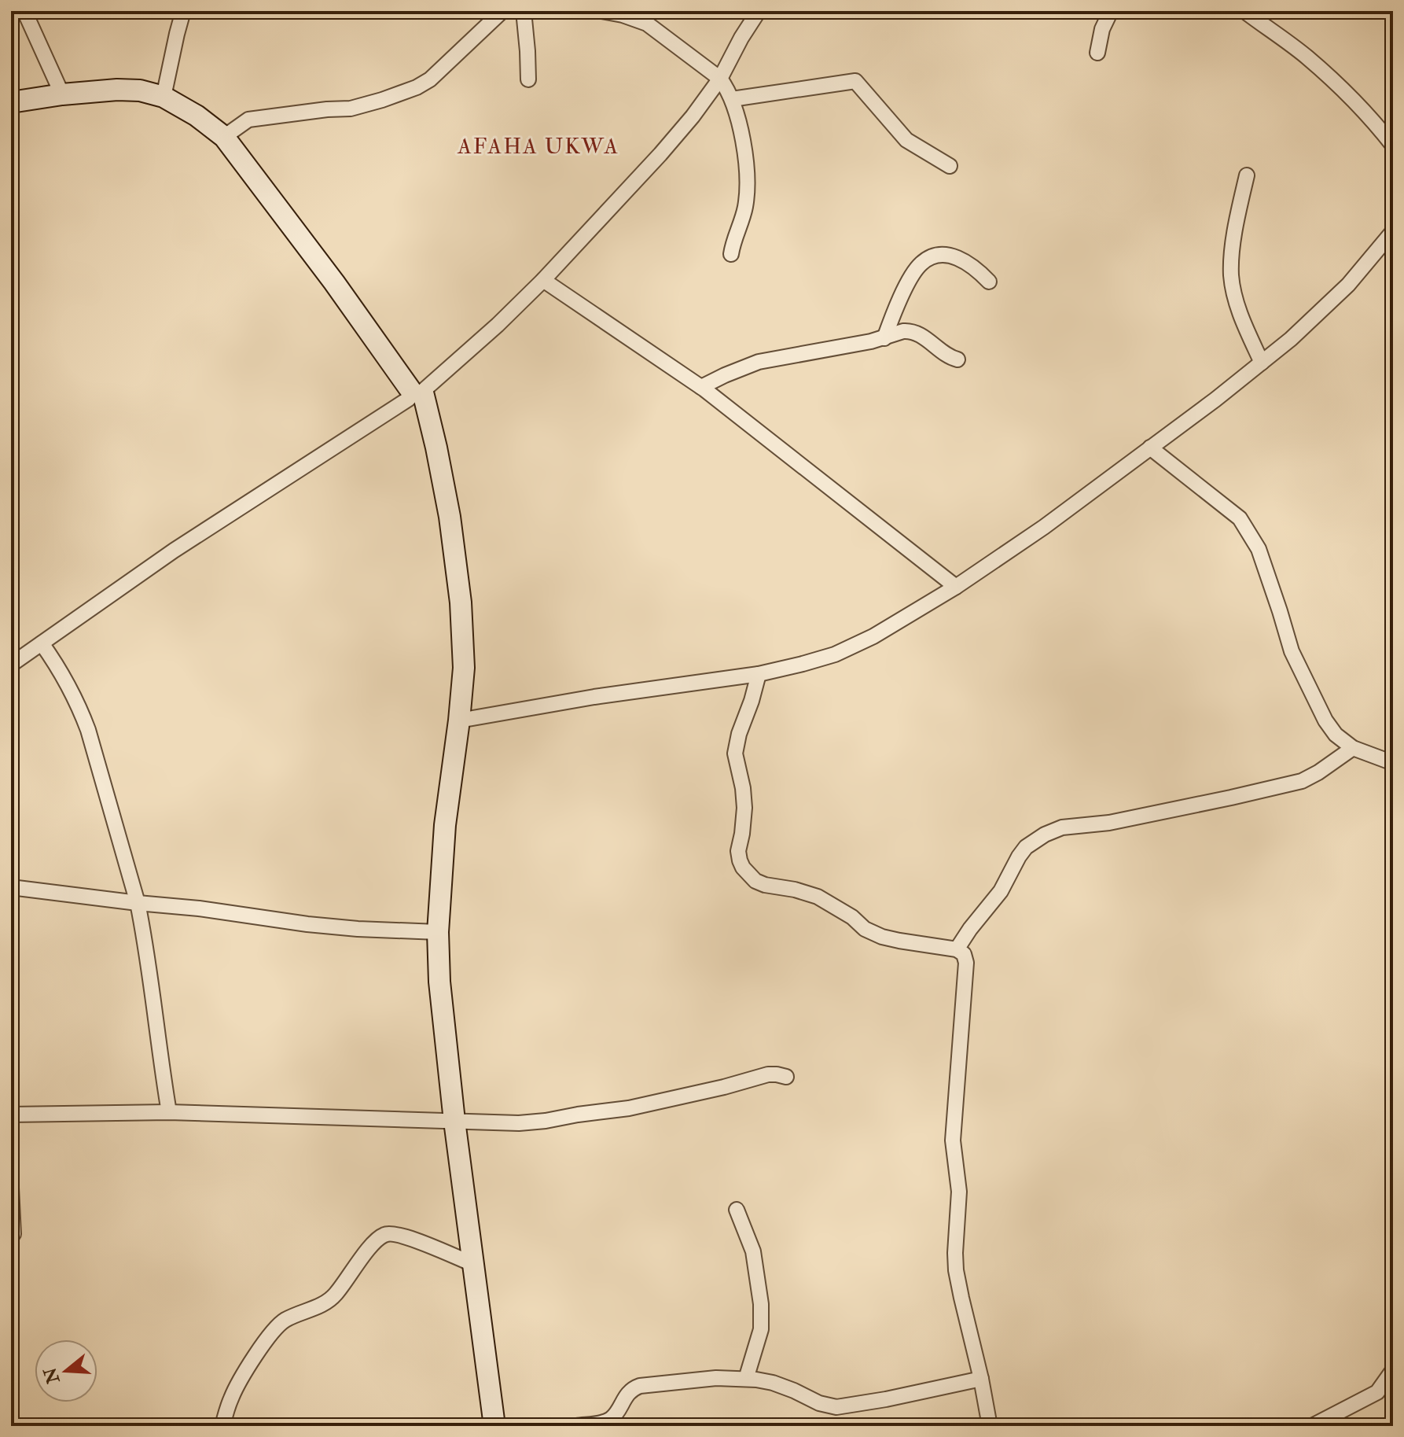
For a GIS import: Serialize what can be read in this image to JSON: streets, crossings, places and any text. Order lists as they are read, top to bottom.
{
  "districts": ["AFAHA UKWA"],
  "north": "left"
}
